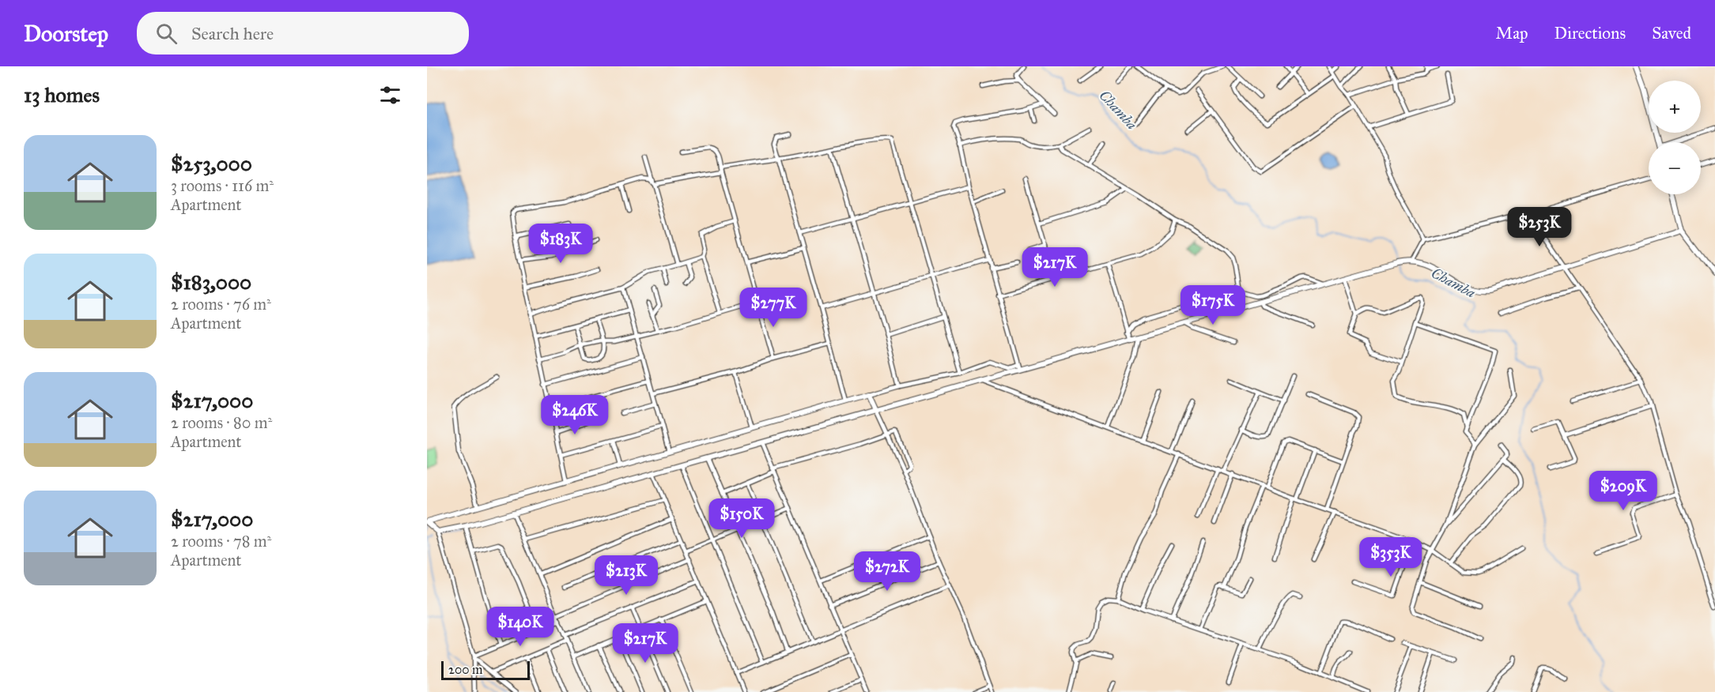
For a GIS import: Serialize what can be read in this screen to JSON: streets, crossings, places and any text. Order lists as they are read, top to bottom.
{
  "water": ["Chamba"],
  "scale_bar": "200 m",
  "page": {
    "header": "Doorstep",
    "search": "Search here",
    "nav": ["Map", "Directions", "Saved"],
    "heading": "13 homes",
    "map_buttons": ["+", "−"],
    "list": [
      {
        "name": "$253,000",
        "note": "3 rooms · 116 m² · Apartment"
      },
      {
        "name": "$183,000",
        "note": "2 rooms · 76 m² · Apartment"
      },
      {
        "name": "$217,000",
        "note": "2 rooms · 80 m² · Apartment"
      },
      {
        "name": "$217,000",
        "note": "2 rooms · 78 m² · Apartment"
      }
    ],
    "price": [
      "$253K",
      "$183K",
      "$217K",
      "$175K",
      "$277K",
      "$246K",
      "$209K",
      "$150K",
      "$353K",
      "$272K",
      "$213K",
      "$140K",
      "$217K"
    ],
    "scale": "200 m"
  }
}
